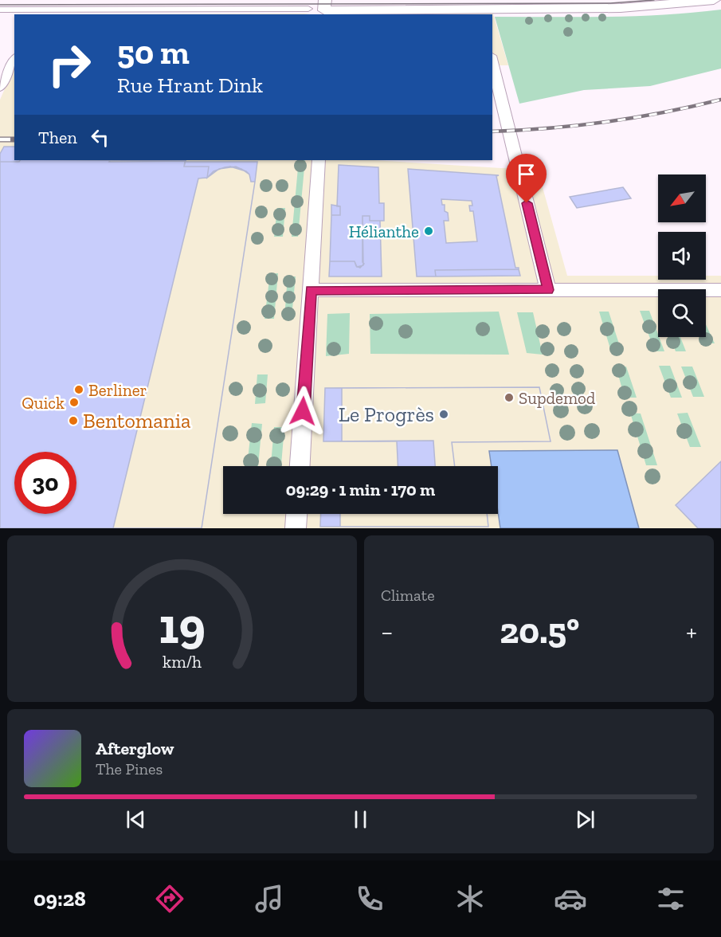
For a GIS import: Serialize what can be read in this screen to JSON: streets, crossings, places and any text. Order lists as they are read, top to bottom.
{
  "places": [
    "Hélianthe",
    "Berliner",
    "Supdemod",
    "Quick",
    "Le Progrès",
    "Bentomania"
  ],
  "north": "bottom left",
  "page": {
    "turn": ["50 m", "Rue Hrant Dink"],
    "then": "Then",
    "limit": "30",
    "trip": "09:29 · 1 min · 170 m",
    "tile": "Climate",
    "heat": ["−", "20.5°", "+"],
    "song": ["Afterglow", "The Pines"],
    "tabs": "09:28",
    "gauge": ["19", "km/h"]
  }
}
